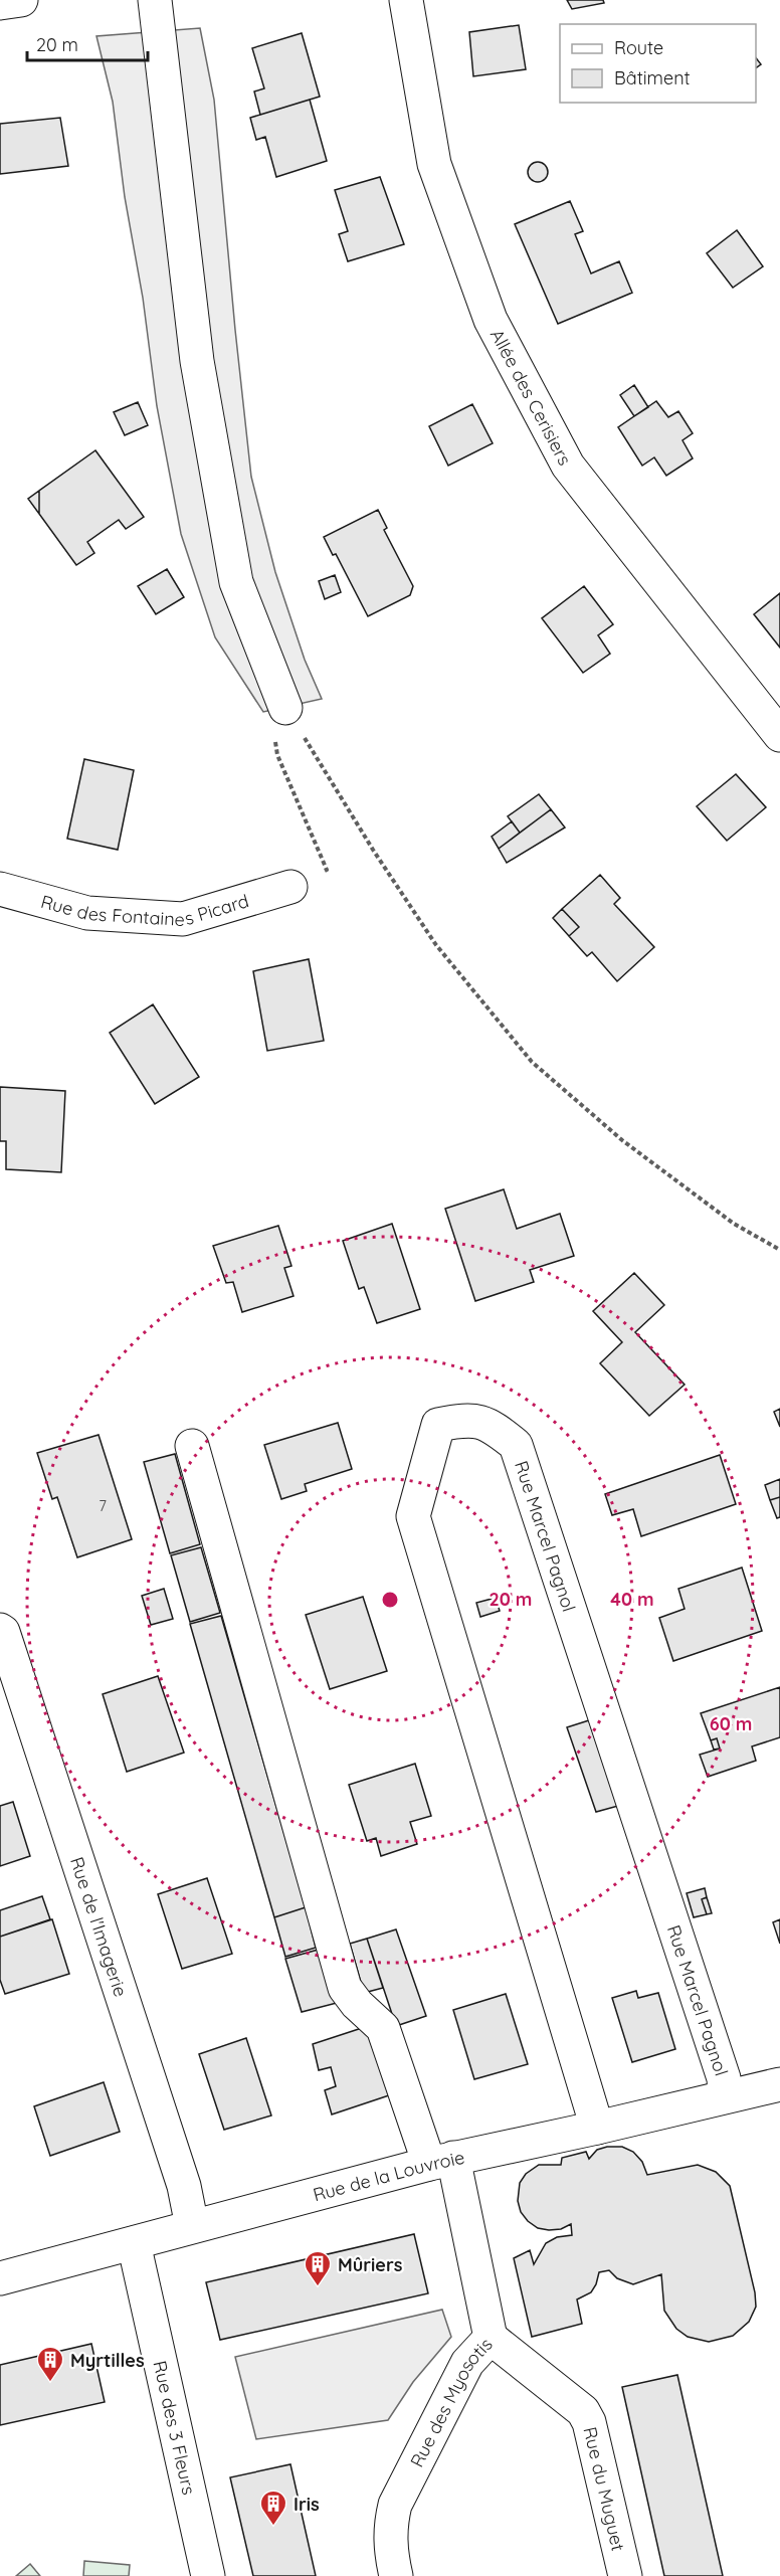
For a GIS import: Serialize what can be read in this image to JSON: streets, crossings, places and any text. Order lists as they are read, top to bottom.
{
  "streets": {
    "street": [
      "Allée des Cerisiers",
      "Rue des Fontaines Picard",
      "Rue Marcel Pagnol",
      "Rue de l'Imagerie",
      "Rue de la Louvroie",
      "Rue des Myosotis",
      "Rue des 3 Fleurs",
      "Rue du Muguet"
    ]
  },
  "crossings": [
    ["Rue Marcel Pagnol", "Rue de la Louvroie"],
    ["Rue de l'Imagerie", "Rue de la Louvroie"],
    ["Rue de la Louvroie", "Rue des Myosotis"],
    ["Rue de la Louvroie", "Rue des 3 Fleurs"],
    ["Rue des Myosotis", "Rue du Muguet"]
  ],
  "places": {
    "building": ["Mûriers", "Myrtilles", "Iris"]
  },
  "house_numbers": ["7"],
  "legend": ["Route", "Bâtiment"],
  "scale_bar": "20 m",
  "rings": ["20 m", "40 m", "60 m"]
}
